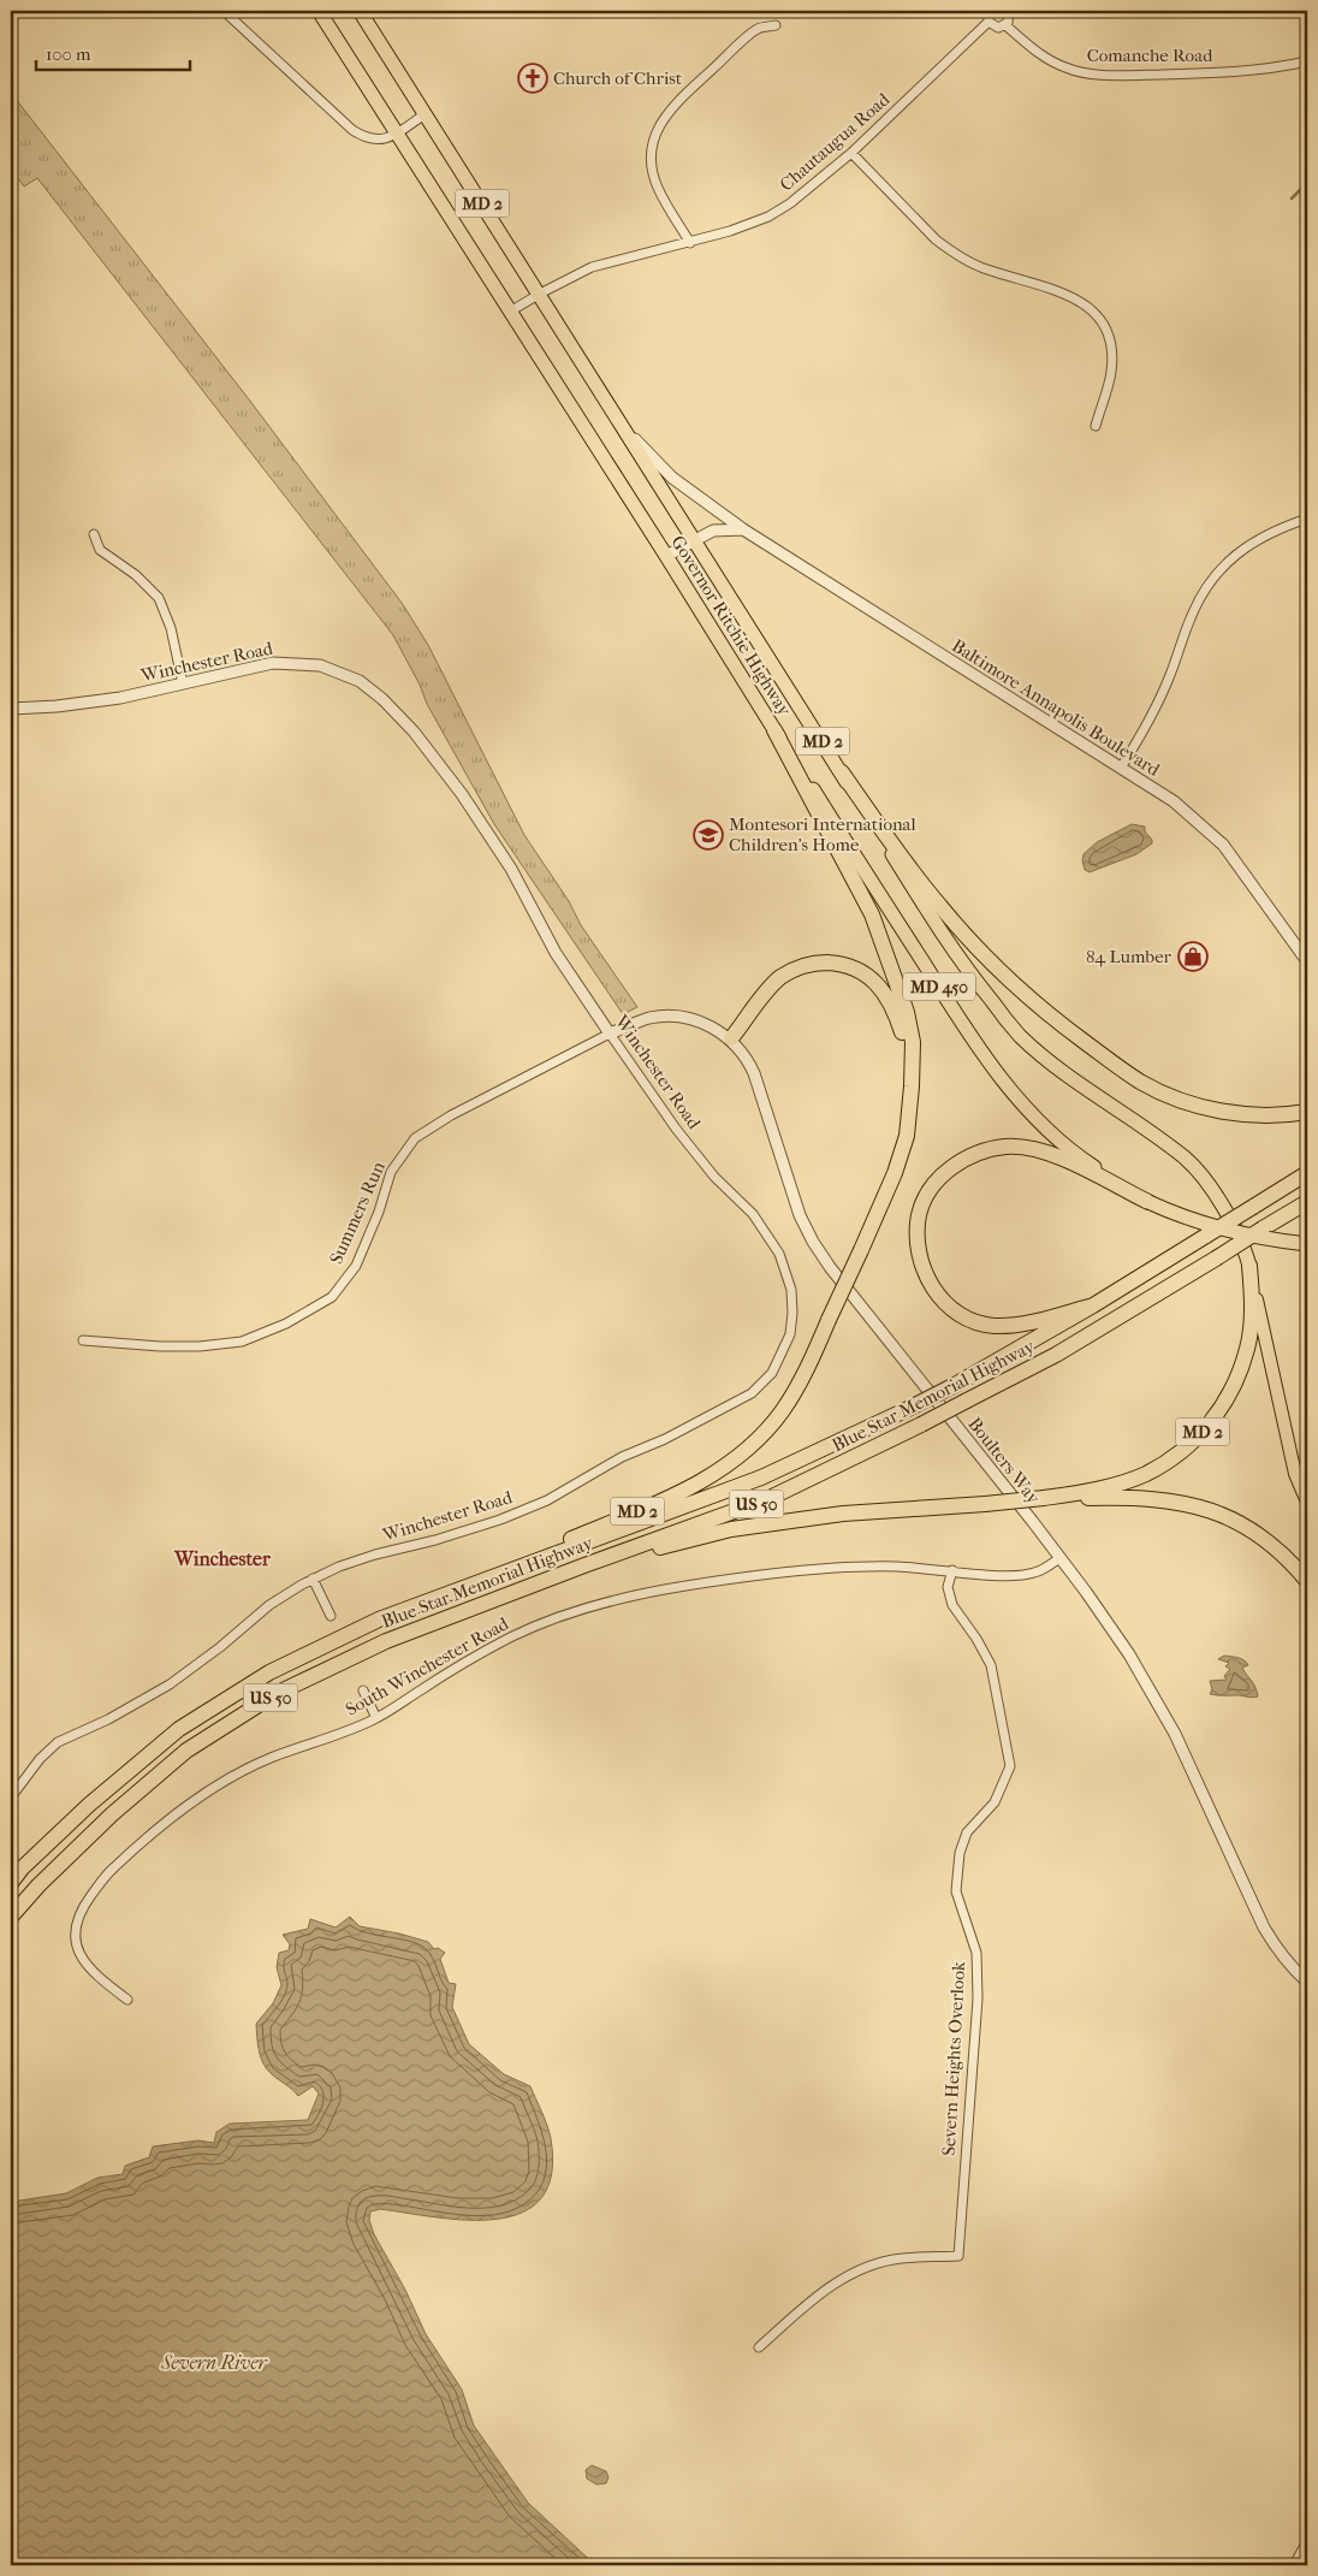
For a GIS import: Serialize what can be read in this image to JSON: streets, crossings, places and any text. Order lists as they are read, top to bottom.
{
  "streets": {
    "highway": [
      "MD 2",
      "Governor Ritchie Highway",
      "MD 450",
      "Blue Star Memorial Highway",
      "US 50"
    ],
    "street": [
      "Comanche Road",
      "Chautaugua Road",
      "Winchester Road",
      "Baltimore Annapolis Boulevard",
      "Summers Run",
      "Boulters Way",
      "South Winchester Road",
      "Severn Heights Overlook"
    ]
  },
  "crossings": [
    ["Chautaugua Road", "Governor Ritchie Highway"],
    ["MD 2", "Governor Ritchie Highway"],
    ["MD 2", "Blue Star Memorial Highway"],
    ["Governor Ritchie Highway", "Baltimore Annapolis Boulevard"],
    ["Winchester Road", "Summers Run"],
    ["Winchester Road", "Boulters Way"],
    ["Summers Run", "Boulters Way"],
    ["Boulters Way", "South Winchester Road"],
    ["South Winchester Road", "Severn Heights Overlook"]
  ],
  "districts": ["Winchester"],
  "water": ["Severn River"],
  "places": {
    "church": ["Church of Christ"],
    "school or university": ["Montesori International Children's Home"],
    "shop": ["84 Lumber"]
  },
  "scale_bar": "100 m"
}
